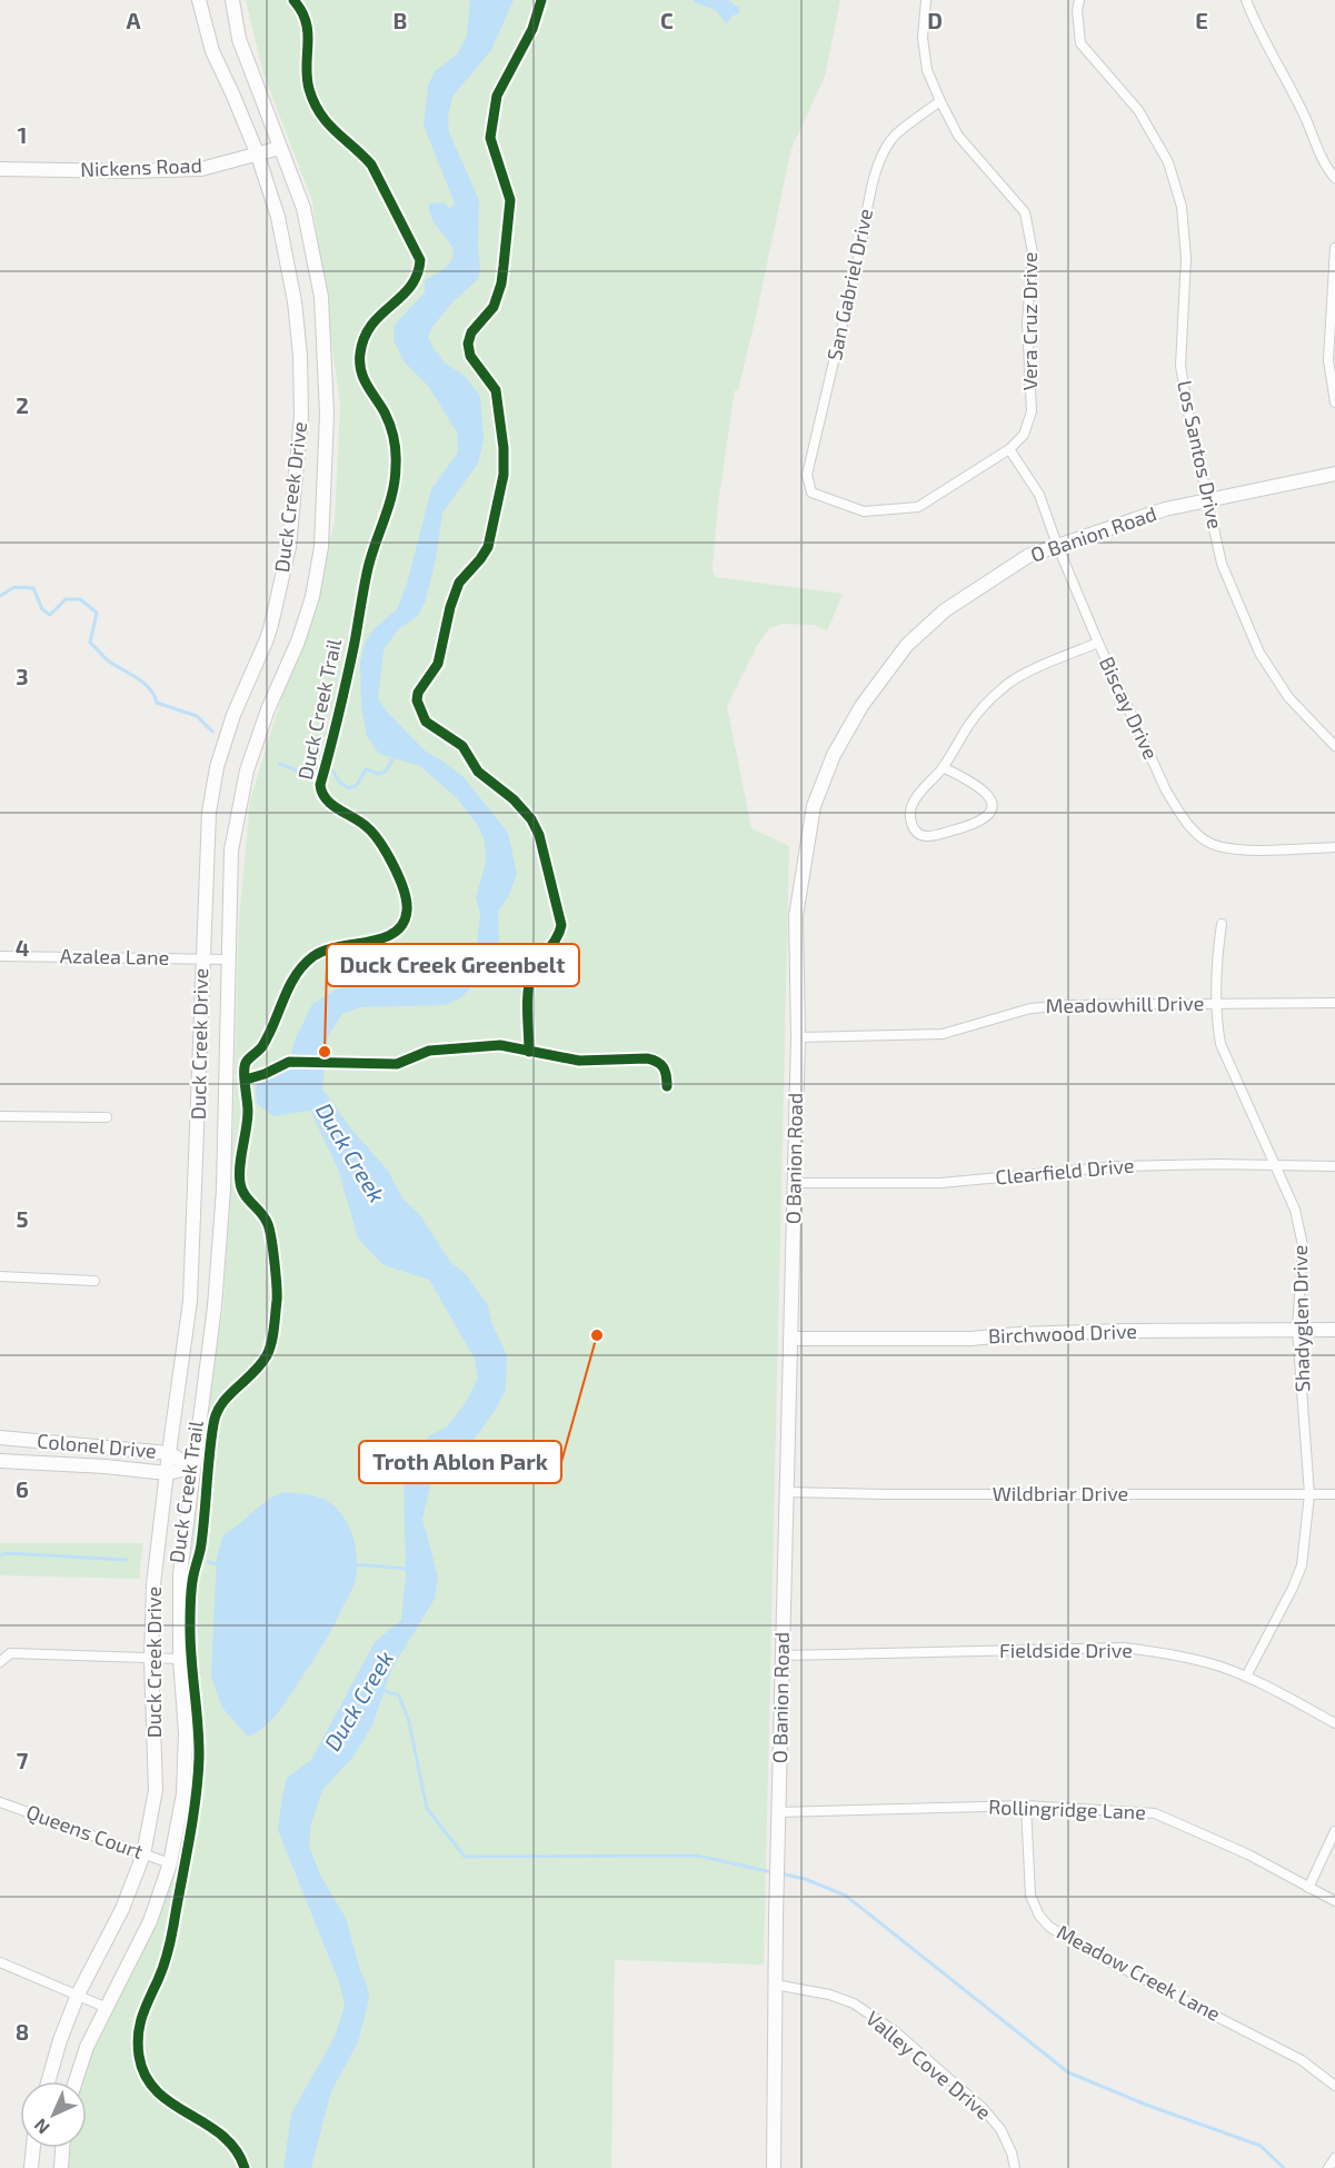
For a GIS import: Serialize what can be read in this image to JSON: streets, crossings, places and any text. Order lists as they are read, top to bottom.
{
  "streets": {
    "main road": [
      "Nickens Road",
      "Duck Creek Drive",
      "O Banion Road",
      "Birchwood Drive",
      "Colonel Drive"
    ],
    "street": [
      "San Gabriel Drive",
      "Vera Cruz Drive",
      "Los Santos Drive",
      "Biscay Drive",
      "Azalea Lane",
      "Meadowhill Drive",
      "Clearfield Drive",
      "Shadyglen Drive",
      "Wildbriar Drive",
      "Fieldside Drive",
      "Rollingridge Lane",
      "Queens Court",
      "Meadow Creek Lane",
      "Valley Cove Drive"
    ],
    "cycle path": ["Duck Creek Trail"]
  },
  "crossings": [
    ["Nickens Road", "Duck Creek Drive"],
    ["San Gabriel Drive", "Vera Cruz Drive"],
    ["Vera Cruz Drive", "Biscay Drive"],
    ["Los Santos Drive", "O Banion Road"],
    ["Duck Creek Drive", "Azalea Lane"],
    ["Duck Creek Drive", "Colonel Drive"],
    ["Duck Creek Drive", "Queens Court"],
    ["O Banion Road", "Biscay Drive"],
    ["O Banion Road", "Meadowhill Drive"],
    ["O Banion Road", "Clearfield Drive"],
    ["O Banion Road", "Birchwood Drive"],
    ["O Banion Road", "Wildbriar Drive"],
    ["O Banion Road", "Fieldside Drive"],
    ["O Banion Road", "Rollingridge Lane"],
    ["O Banion Road", "Valley Cove Drive"],
    ["Meadowhill Drive", "Shadyglen Drive"],
    ["Clearfield Drive", "Shadyglen Drive"],
    ["Shadyglen Drive", "Birchwood Drive"],
    ["Shadyglen Drive", "Wildbriar Drive"],
    ["Shadyglen Drive", "Fieldside Drive"],
    ["Rollingridge Lane", "Meadow Creek Lane"]
  ],
  "water": ["Duck Creek"],
  "places": ["Duck Creek Greenbelt", "Troth Ablon Park"],
  "north": "bottom left",
  "grid": {
    "columns": [
      "A",
      "B",
      "C",
      "D",
      "E"
    ],
    "rows": [
      "1",
      "2",
      "3",
      "4",
      "5",
      "6",
      "7",
      "8"
    ]
  }
}
